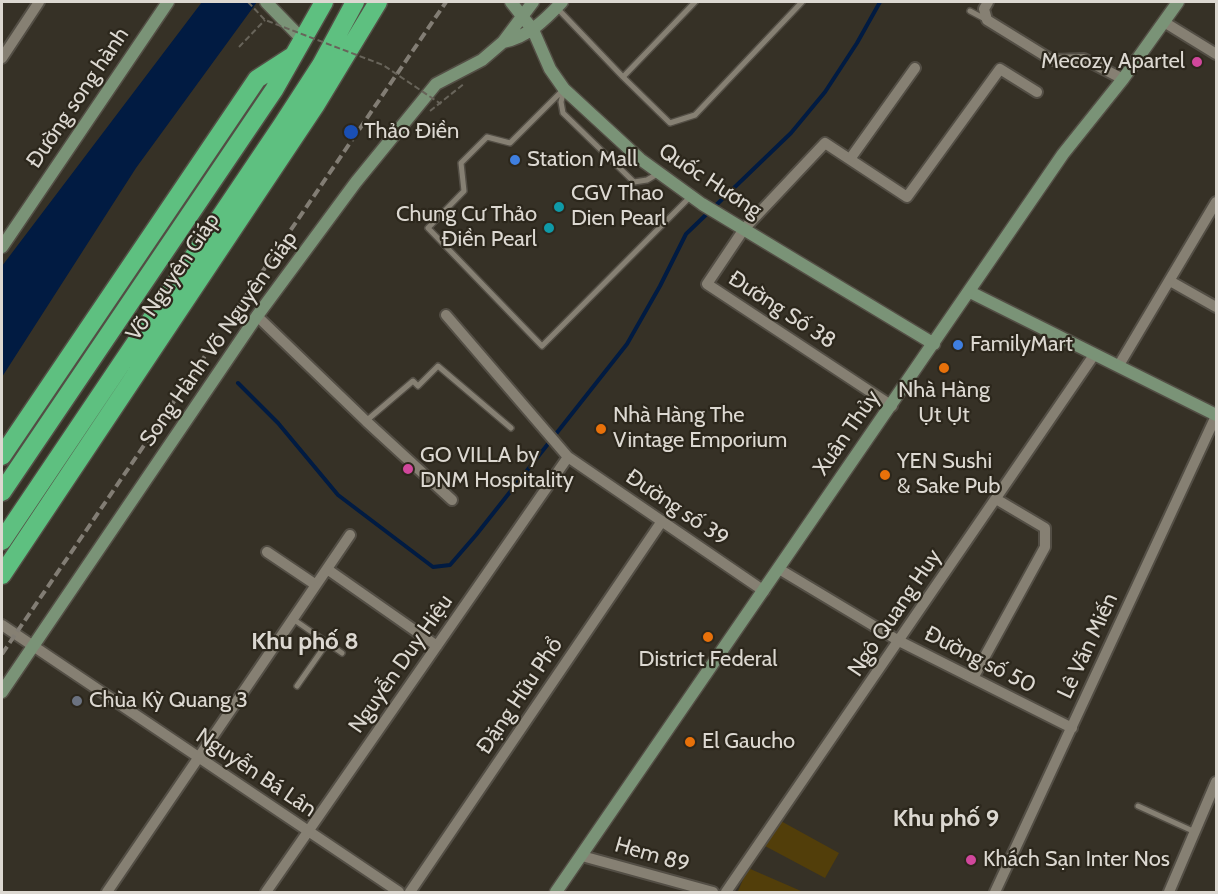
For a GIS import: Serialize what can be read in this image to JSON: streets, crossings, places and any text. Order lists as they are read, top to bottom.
{
  "streets": {
    "highway": ["Võ Nguyên Giáp"],
    "street": [
      "Đường song hành",
      "Quốc Hương",
      "Đường Số 38",
      "Song Hành Võ Nguyên Giáp",
      "Xuân Thủy",
      "Đường số 39",
      "Ngô Quang Huy",
      "Lê Văn Miến",
      "Đường số 50",
      "Nguyễn Duy Hiệu",
      "Đặng Hữu Phổ",
      "Nguyễn Bá Lân",
      "Hem 89"
    ]
  },
  "crossings": [
    ["Quốc Hương", "Đường Số 38"],
    ["Quốc Hương", "Song Hành Võ Nguyên Giáp"],
    ["Quốc Hương", "Xuân Thủy"],
    ["Đường Số 38", "Xuân Thủy"],
    ["Song Hành Võ Nguyên Giáp", "Nguyễn Bá Lân"],
    ["Xuân Thủy", "Đường số 39"],
    ["Xuân Thủy", "Đường số 50"],
    ["Xuân Thủy", "Hem 89"],
    ["Đường số 39", "Nguyễn Duy Hiệu"],
    ["Đường số 39", "Đặng Hữu Phổ"],
    ["Ngô Quang Huy", "Đường số 50"],
    ["Lê Văn Miến", "Đường số 50"],
    ["Nguyễn Duy Hiệu", "Nguyễn Bá Lân"]
  ],
  "districts": ["Khu phố 8", "Khu phố 9"],
  "places": [
    "Mecozy Apartel",
    "Thảo Điền",
    "Station Mall",
    "CGV Thao Dien Pearl",
    "Chung Cư Thảo Điền Pearl",
    "FamilyMart",
    "Nhà Hàng Ụt Ụt",
    "Nhà Hàng The Vintage Emporium",
    "GO VILLA by DNM Hospitality",
    "YEN Sushi & Sake Pub",
    "District Federal",
    "Chùa Kỳ Quang 3",
    "El Gaucho",
    "Khách Sạn Inter Nos"
  ]
}
